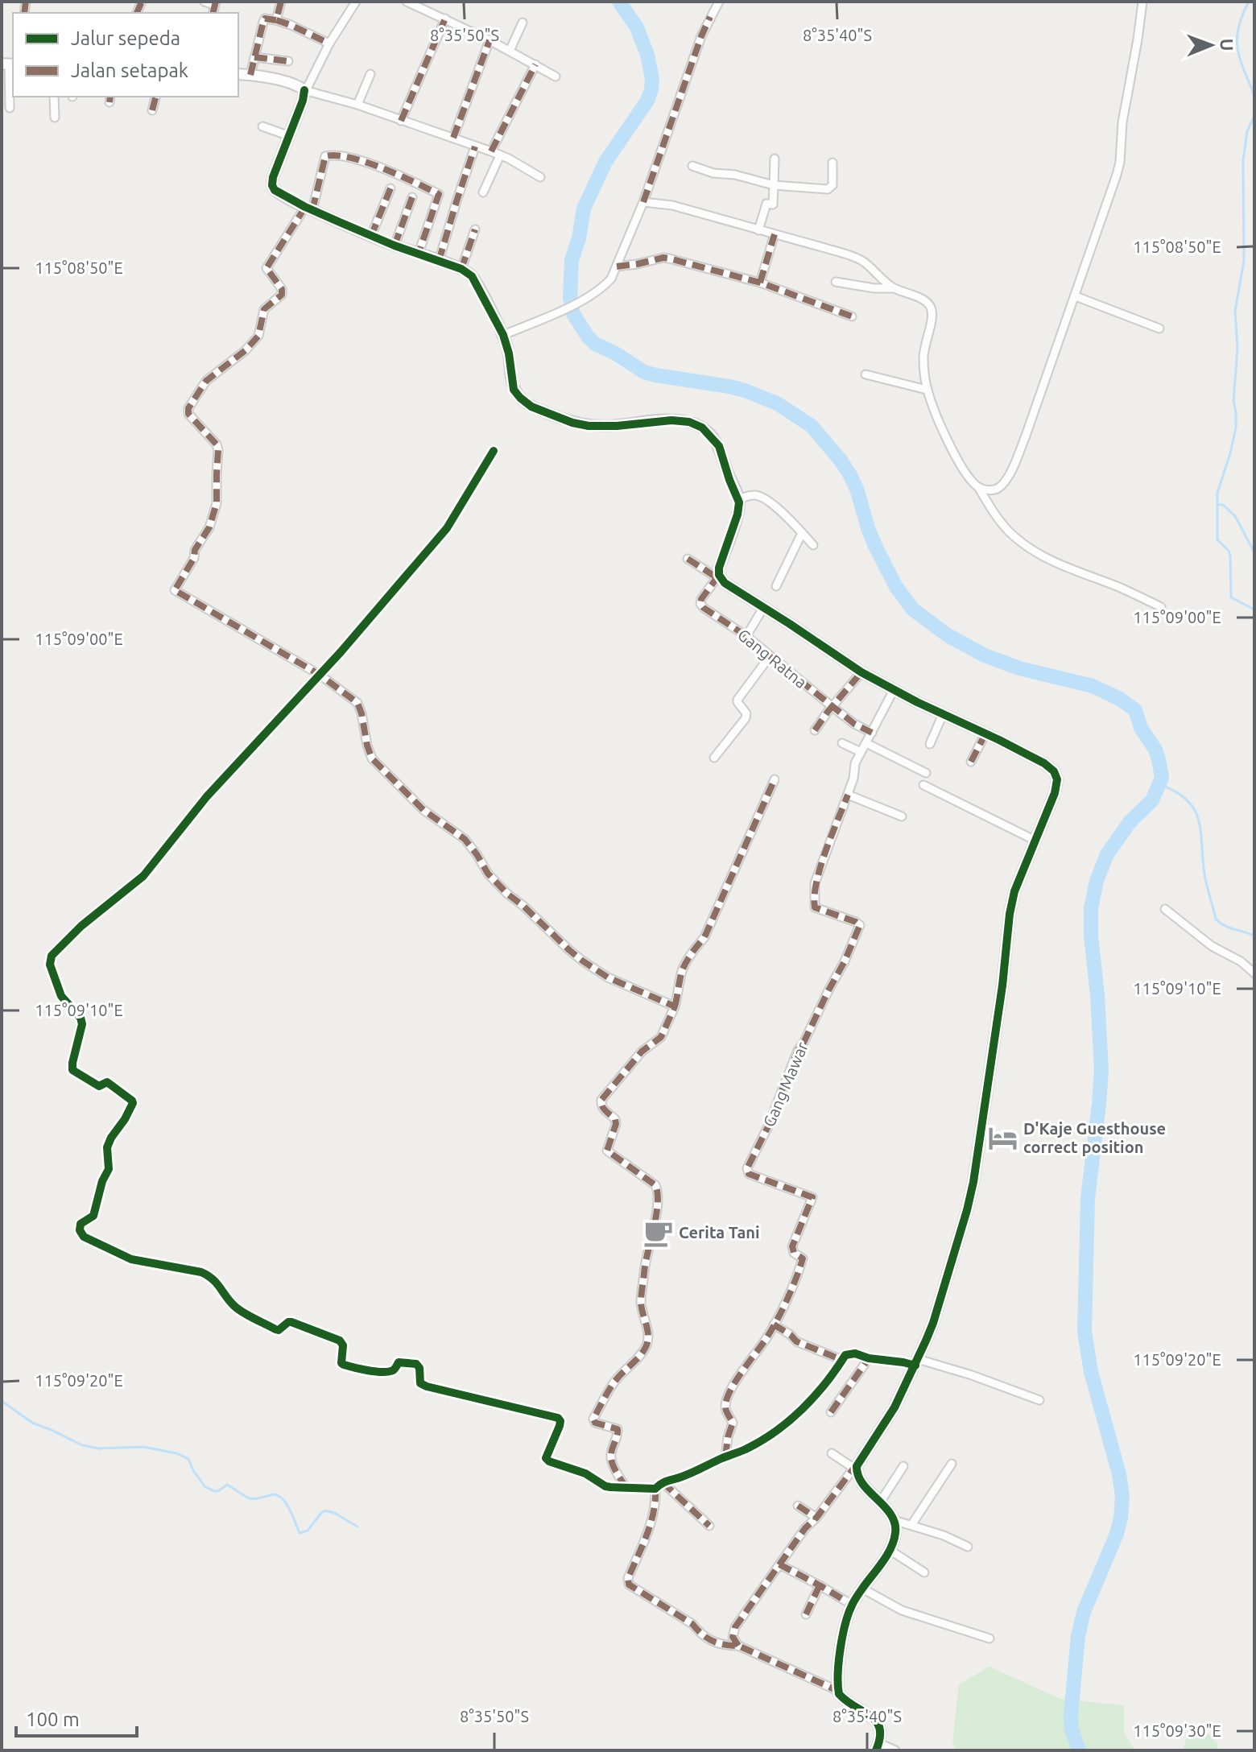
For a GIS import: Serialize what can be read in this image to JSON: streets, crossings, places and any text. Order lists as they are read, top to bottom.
{
  "streets": {
    "street": ["Gang Ratna", "Gang Mawar"]
  },
  "crossings": [
    ["Gang Ratna", "Gang Mawar"]
  ],
  "places": {
    "hotel": ["D'Kaje Guesthouse correct position"],
    "cafe": ["Cerita Tani"]
  },
  "legend": ["Jalur sepeda", "Jalan setapak"],
  "scale_bar": "100 m",
  "north": "right",
  "coordinates": [
    "8°35'50\"S",
    "8°35'40\"S",
    "115°08'50\"E",
    "115°09'00\"E",
    "115°09'10\"E",
    "115°09'20\"E",
    "115°09'30\"E"
  ]
}
